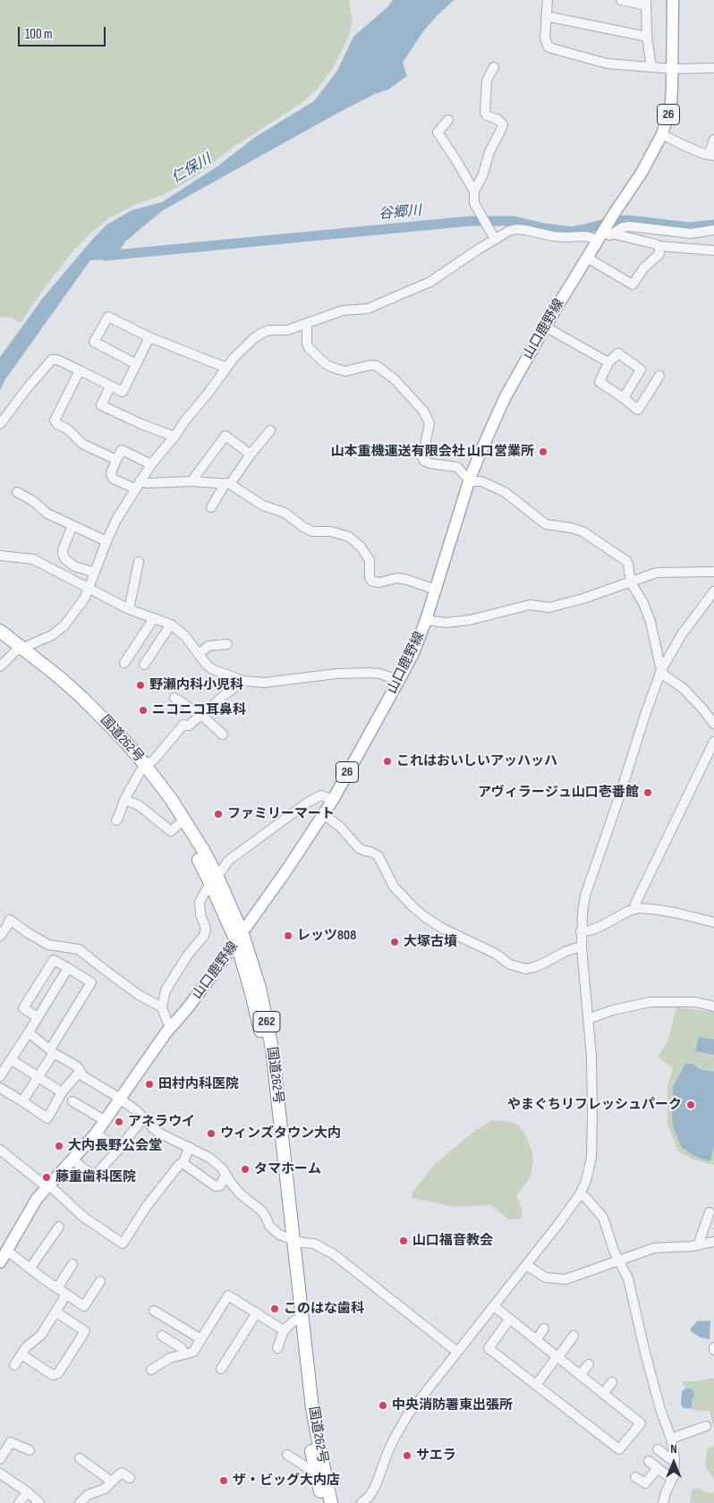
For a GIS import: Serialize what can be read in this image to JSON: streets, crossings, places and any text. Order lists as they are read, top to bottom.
{
  "streets": {
    "highway": ["国道262号", "262"],
    "main road": ["26", "山口鹿野線"]
  },
  "crossings": [
    ["山口鹿野線", "国道262号"]
  ],
  "water": ["仁保川", "谷郷川"],
  "places": [
    "山本重機運送有限会社 山口営業所",
    "野瀬内科小児科",
    "ニコニコ耳鼻科",
    "これはおいしいアッハッハ",
    "アヴィラージュ山口壱番館",
    "ファミリーマート",
    "レッツ808",
    "大塚古墳",
    "田村内科医院",
    "やまぐちリフレッシュパーク",
    "アネラウイ",
    "ウィンズタウン大内",
    "大内長野公会堂",
    "タマホーム",
    "藤重歯科医院",
    "山口福音教会",
    "このはな歯科",
    "中央消防署東出張所",
    "サエラ",
    "ザ・ビッグ大内店"
  ],
  "scale_bar": "100 m",
  "north": "top"
}
